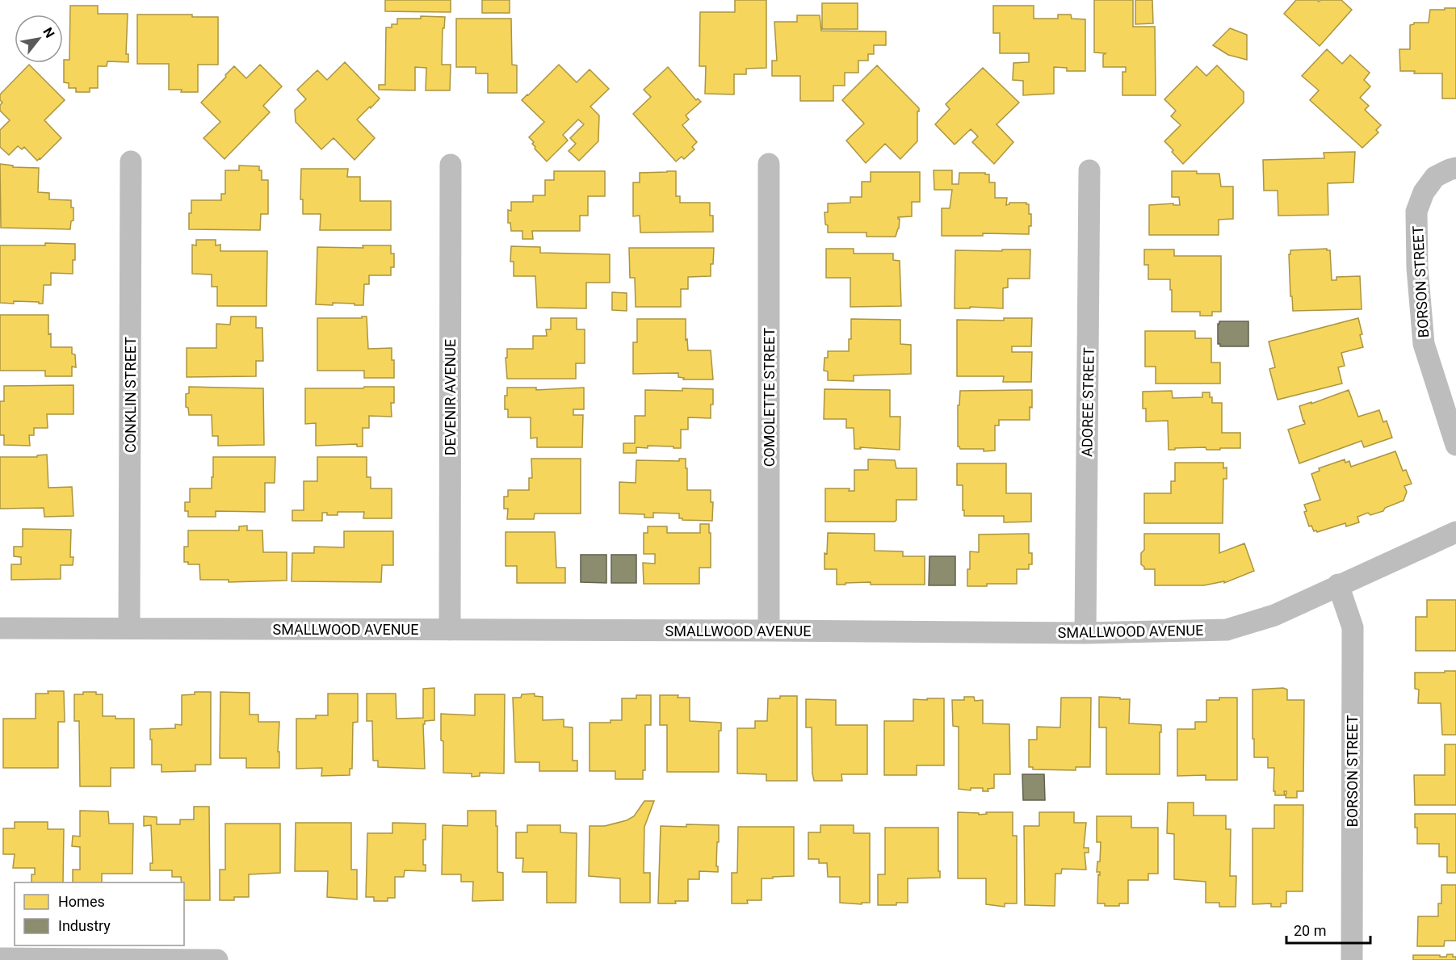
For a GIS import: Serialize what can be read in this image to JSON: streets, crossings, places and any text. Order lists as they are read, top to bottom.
{
  "streets": {
    "street": [
      "BORSON STREET",
      "CONKLIN STREET",
      "DEVENIR AVENUE",
      "COMOLETTE STREET",
      "ADOREE STREET",
      "SMALLWOOD AVENUE"
    ]
  },
  "crossings": [
    ["BORSON STREET", "SMALLWOOD AVENUE"],
    ["CONKLIN STREET", "SMALLWOOD AVENUE"],
    ["DEVENIR AVENUE", "SMALLWOOD AVENUE"],
    ["COMOLETTE STREET", "SMALLWOOD AVENUE"],
    ["ADOREE STREET", "SMALLWOOD AVENUE"]
  ],
  "legend": ["Homes", "Industry"],
  "scale_bar": "20 m",
  "north": "top right"
}
